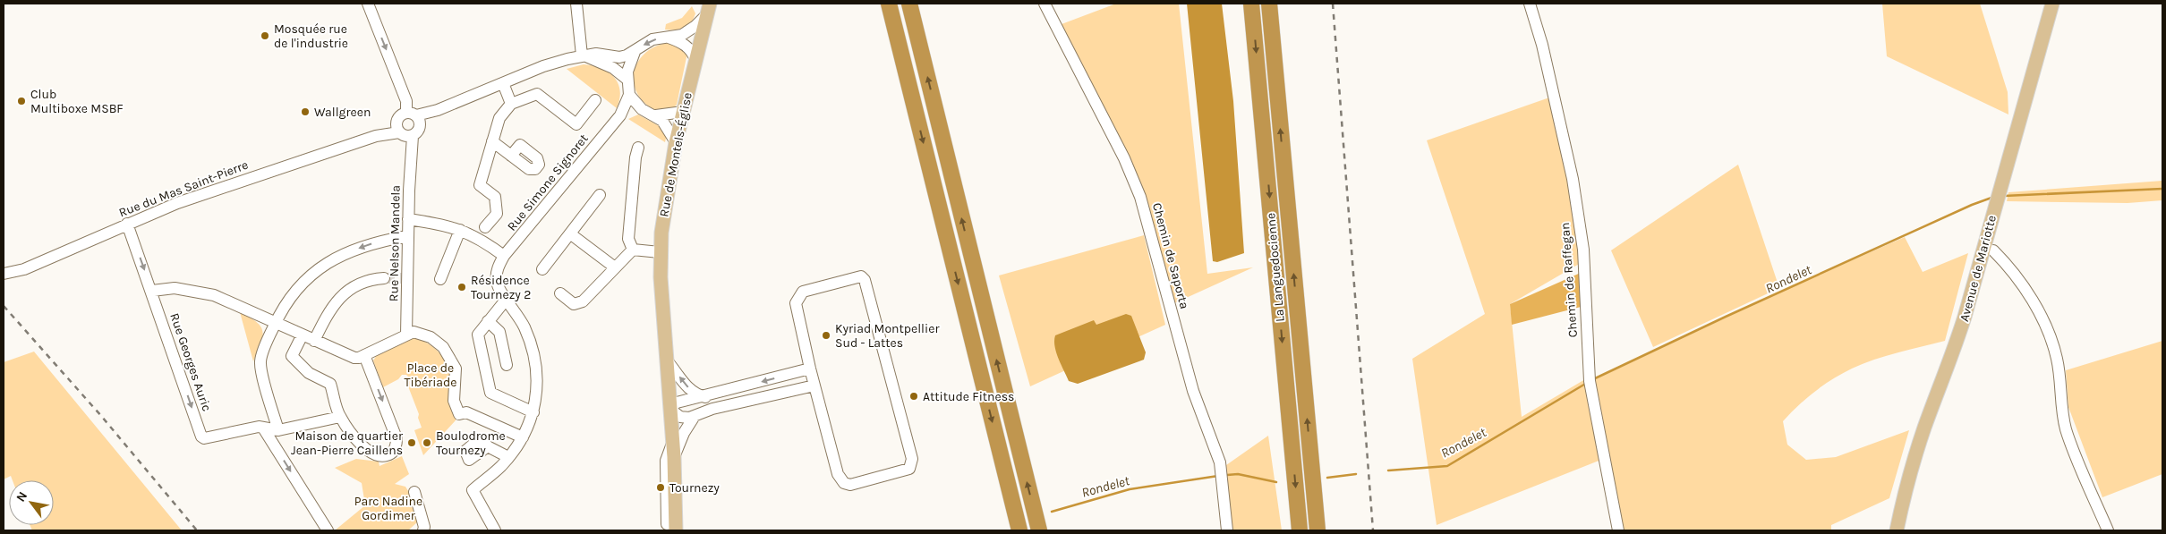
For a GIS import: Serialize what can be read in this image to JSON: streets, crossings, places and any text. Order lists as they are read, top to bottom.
{
  "streets": {
    "highway": ["La Languedocienne"],
    "main road": ["Rue de Montels-Église", "Avenue de Mariotte"],
    "street": [
      "Rue Simone Signoret",
      "Rue du Mas Saint-Pierre",
      "Rue Nelson Mandela",
      "Chemin de Saporta",
      "Chemin de Raffegan",
      "Rue Georges Auric"
    ]
  },
  "crossings": [
    ["Rue de Montels-Église", "Rue Simone Signoret"],
    ["Rue du Mas Saint-Pierre", "Rue Nelson Mandela"],
    ["Rue du Mas Saint-Pierre", "Rue Georges Auric"]
  ],
  "one_way": ["Rue Georges Auric"],
  "water": ["Rondelet"],
  "parks": ["Place de Tibériade", "Parc Nadine Gordimer"],
  "places": [
    "Mosquée rue de l'industrie",
    "Club Multiboxe MSBF",
    "Wallgreen",
    "Résidence Tournezy 2",
    "Kyriad Montpellier Sud - Lattes",
    "Attitude Fitness",
    "Maison de quartier Jean-Pierre Caillens",
    "Boulodrome Tournezy",
    "Tournezy"
  ],
  "north": "top left"
}
